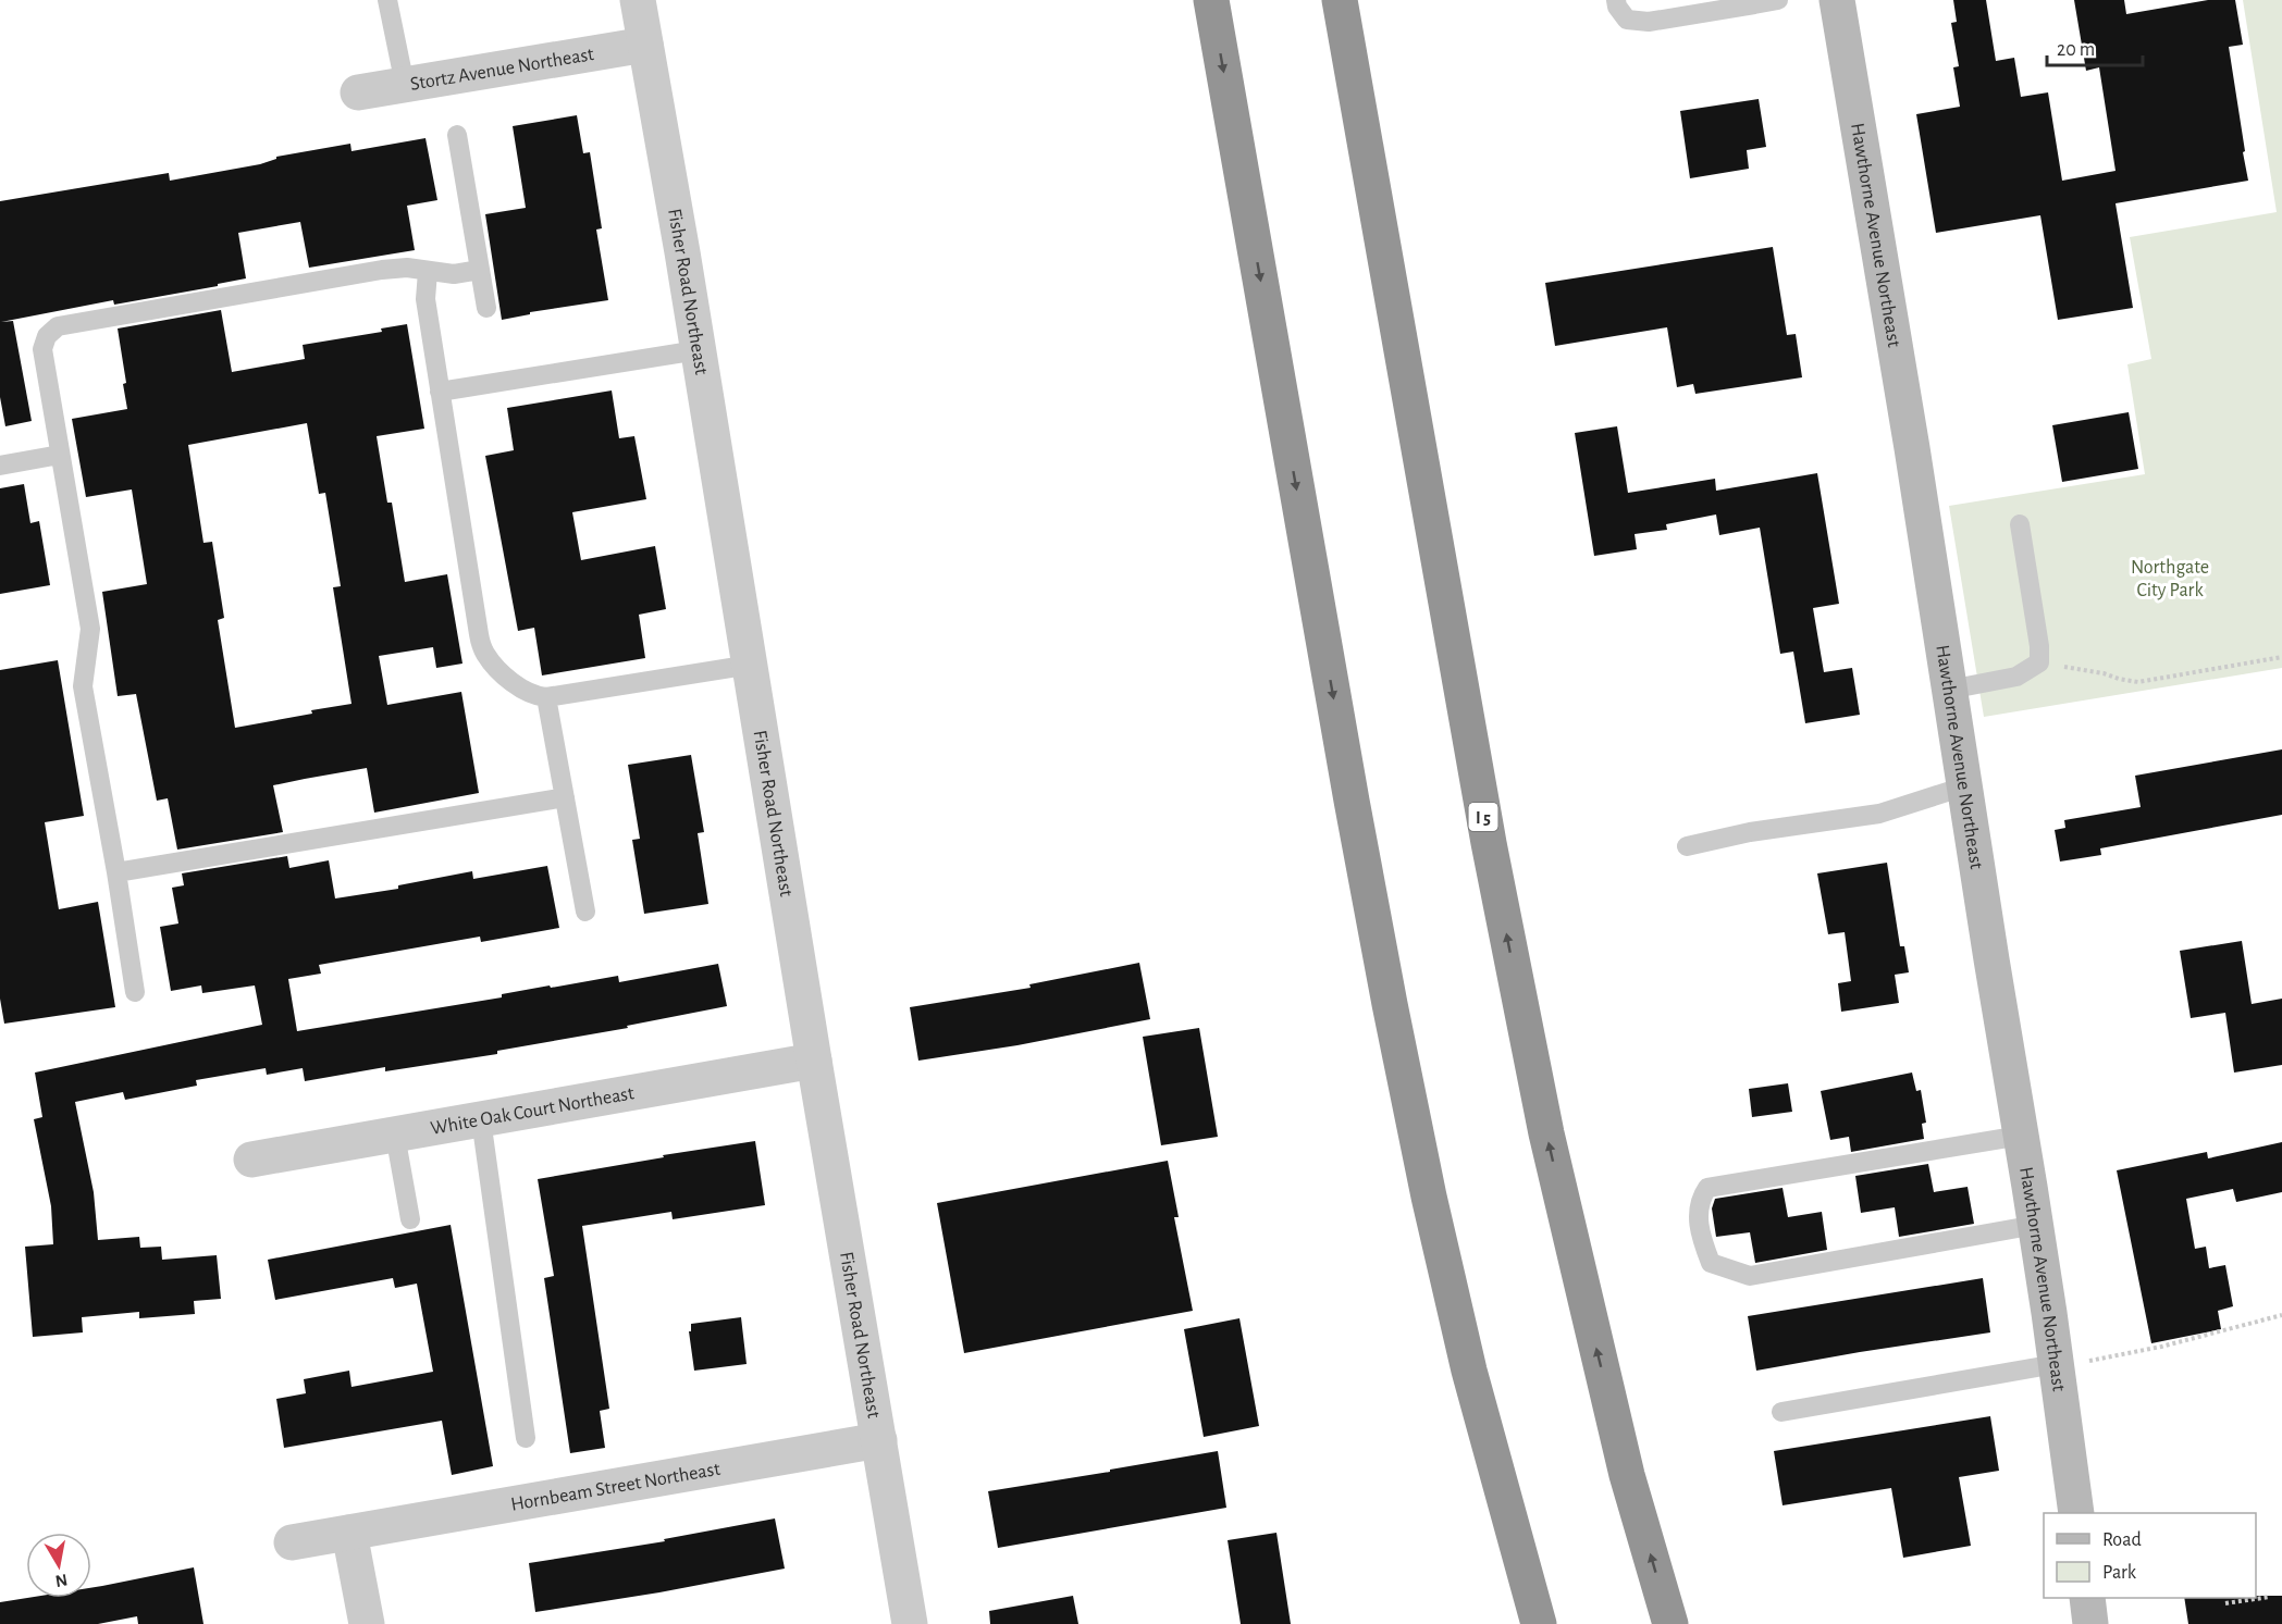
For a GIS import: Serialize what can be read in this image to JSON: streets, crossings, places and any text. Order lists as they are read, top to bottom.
{
  "streets": {
    "highway": ["I 5"],
    "main road": ["Hawthorne Avenue Northeast"],
    "street": [
      "Stortz Avenue Northeast",
      "Fisher Road Northeast",
      "White Oak Court Northeast",
      "Hornbeam Street Northeast"
    ]
  },
  "crossings": [
    ["Stortz Avenue Northeast", "Fisher Road Northeast"],
    ["Fisher Road Northeast", "White Oak Court Northeast"],
    ["Fisher Road Northeast", "Hornbeam Street Northeast"]
  ],
  "parks": ["Northgate City Park"],
  "legend": ["Road", "Park"],
  "scale_bar": "20 m",
  "north": "bottom"
}
